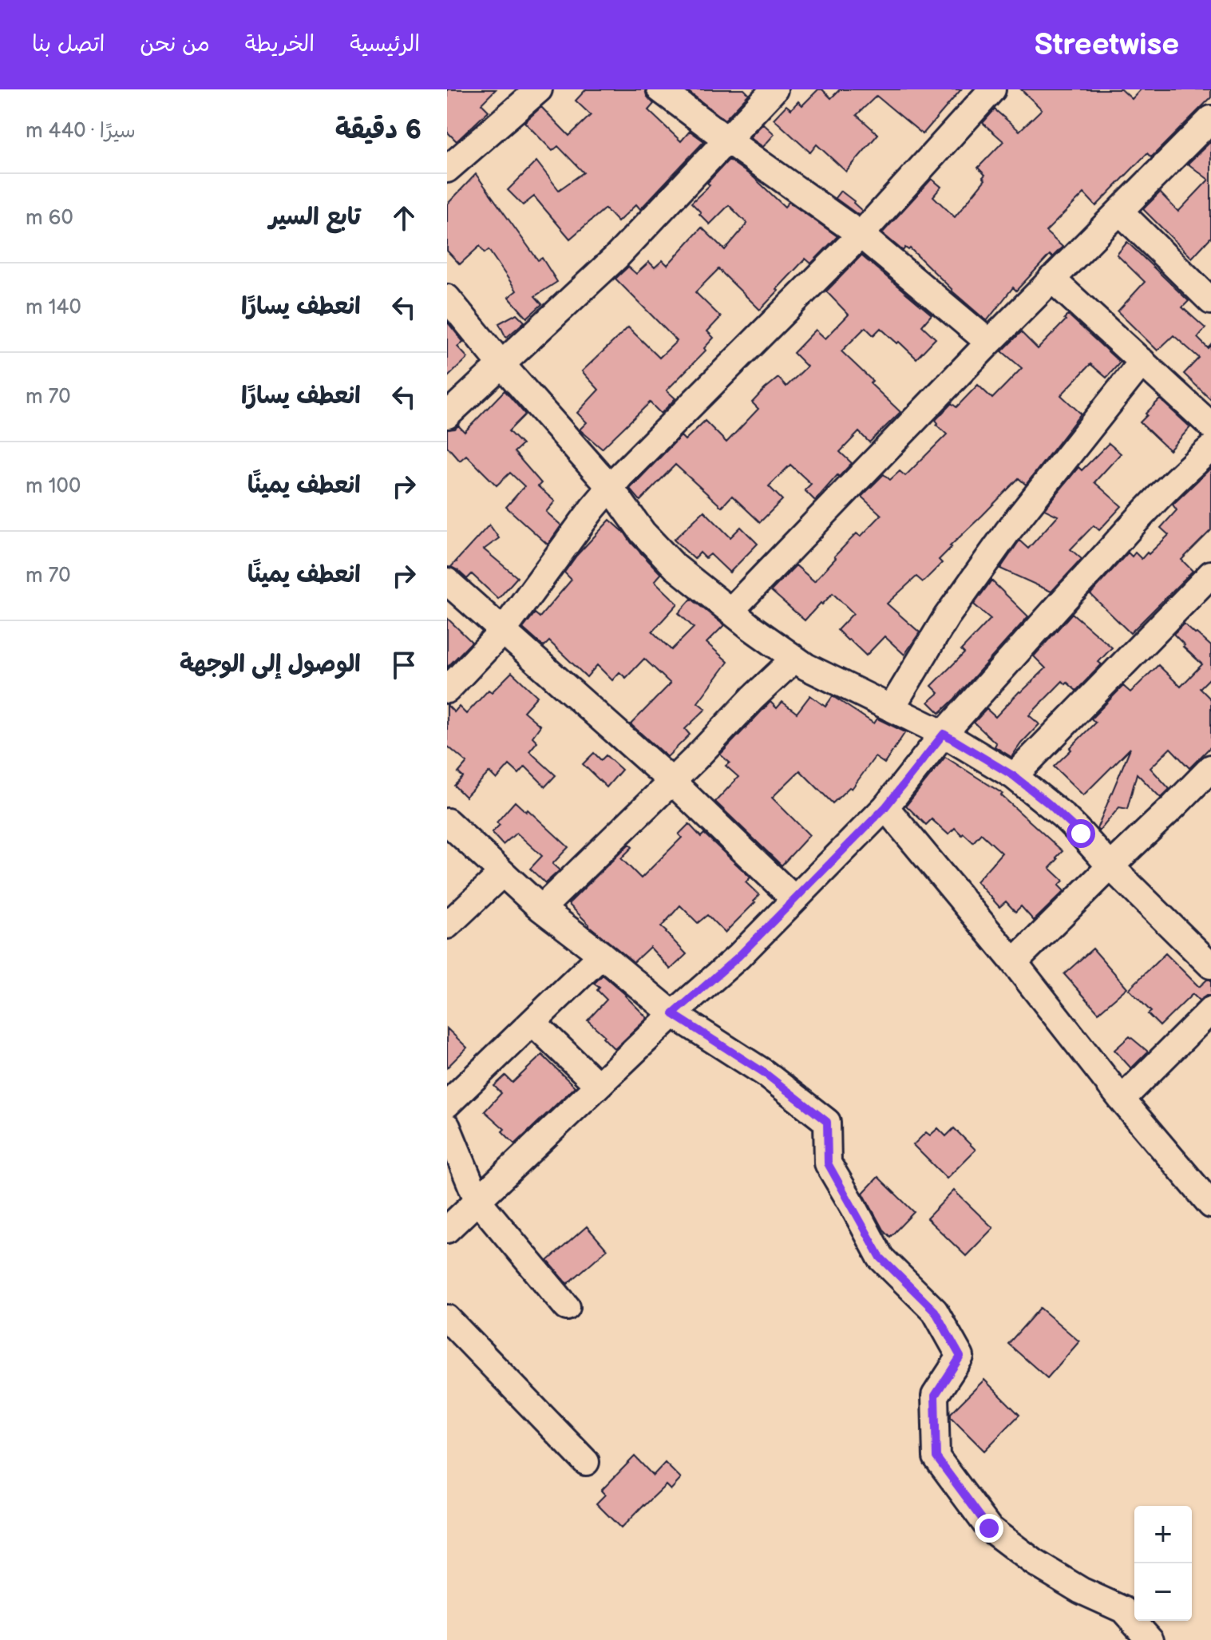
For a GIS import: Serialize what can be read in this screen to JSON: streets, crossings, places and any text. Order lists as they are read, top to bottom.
{
  "page": {
    "header": "Streetwise",
    "nav": [
      "الرئيسية",
      "الخريطة",
      "من نحن",
      "اتصل بنا"
    ],
    "heading": ["6 دقيقة", "سيرًا · 440 m"],
    "list": [
      ["تابع السير", "60 m"],
      ["انعطف يسارًا", "140 m"],
      ["انعطف يسارًا", "70 m"],
      ["انعطف يمينًا", "100 m"],
      ["انعطف يمينًا", "70 m"],
      "الوصول إلى الوجهة"
    ],
    "map_buttons": ["+", "−"]
  }
}
